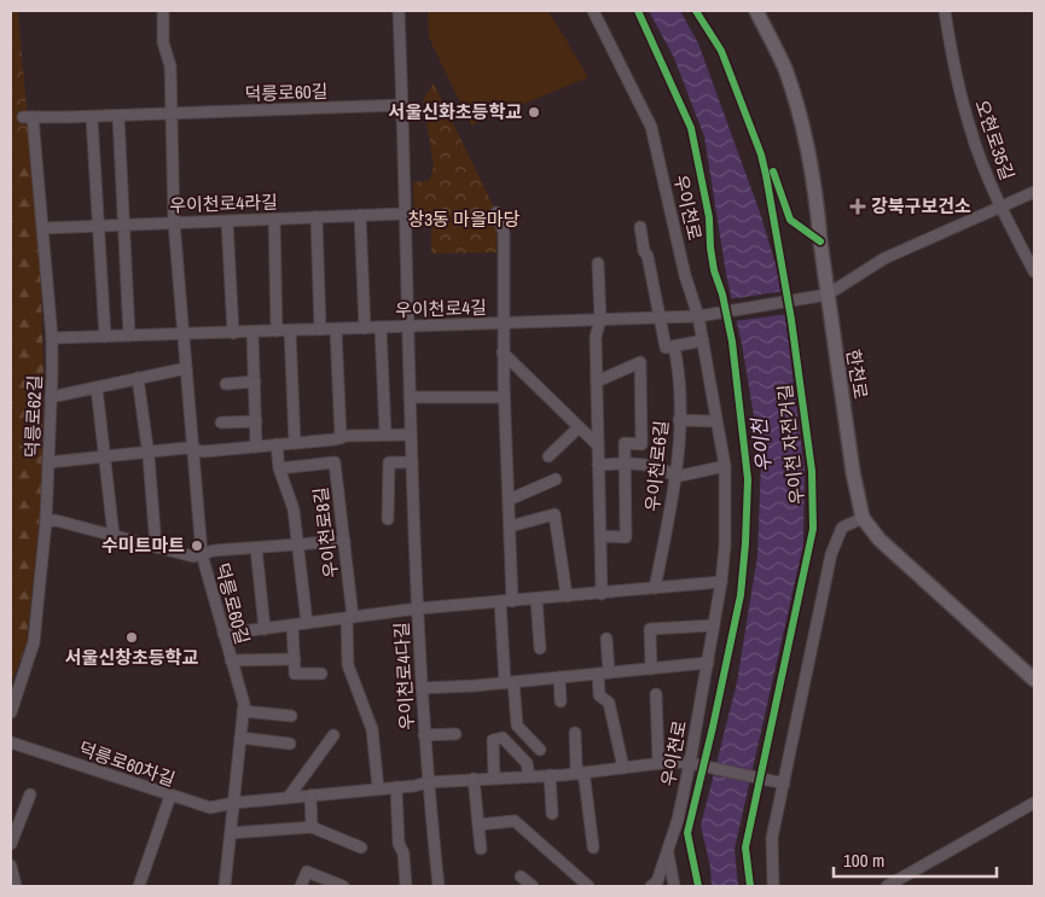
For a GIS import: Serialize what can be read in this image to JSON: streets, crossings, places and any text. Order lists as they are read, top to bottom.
{
  "streets": {
    "main road": ["한천로"],
    "street": [
      "덕릉로60길",
      "오현로35길",
      "우이천로4라길",
      "우이천로",
      "우이천로4길",
      "덕릉로62길",
      "우이천로6길",
      "우이천로8길",
      "우이천로4다길",
      "덕릉로60차길"
    ],
    "cycle path": ["우이천 자전거길"]
  },
  "crossings": [
    ["덕릉로60길", "우이천로4라길"],
    ["덕릉로60길", "우이천로4길"],
    ["덕릉로60길", "덕릉로62길"],
    ["덕릉로60길", "우이천로8길"],
    ["덕릉로60길", "덕릉로60차길"],
    ["우이천로4라길", "덕릉로62길"],
    ["우이천로", "우이천로4길"],
    ["우이천로", "덕릉로60차길"],
    ["우이천로4길", "한천로"],
    ["우이천로4길", "우이천로4다길"],
    ["우이천로8길", "덕릉로60차길"],
    ["우이천로4다길", "덕릉로60차길"]
  ],
  "water": ["우이천"],
  "parks": ["창3동 마을마당"],
  "places": {
    "other": ["서울신화초등학교", "수미트마트", "서울신창초등학교"],
    "health": ["강북구보건소"]
  },
  "scale_bar": "100 m"
}
